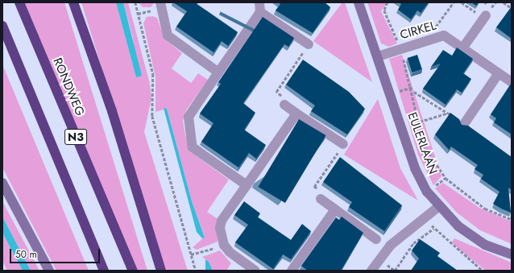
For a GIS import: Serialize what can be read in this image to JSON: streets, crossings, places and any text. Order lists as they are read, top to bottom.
{
  "streets": {
    "highway": ["RONDWEG", "N3"],
    "street": ["CIRKEL", "EULERLAAN"]
  },
  "crossings": [
    ["CIRKEL", "EULERLAAN"]
  ],
  "scale_bar": "50 m"
}
